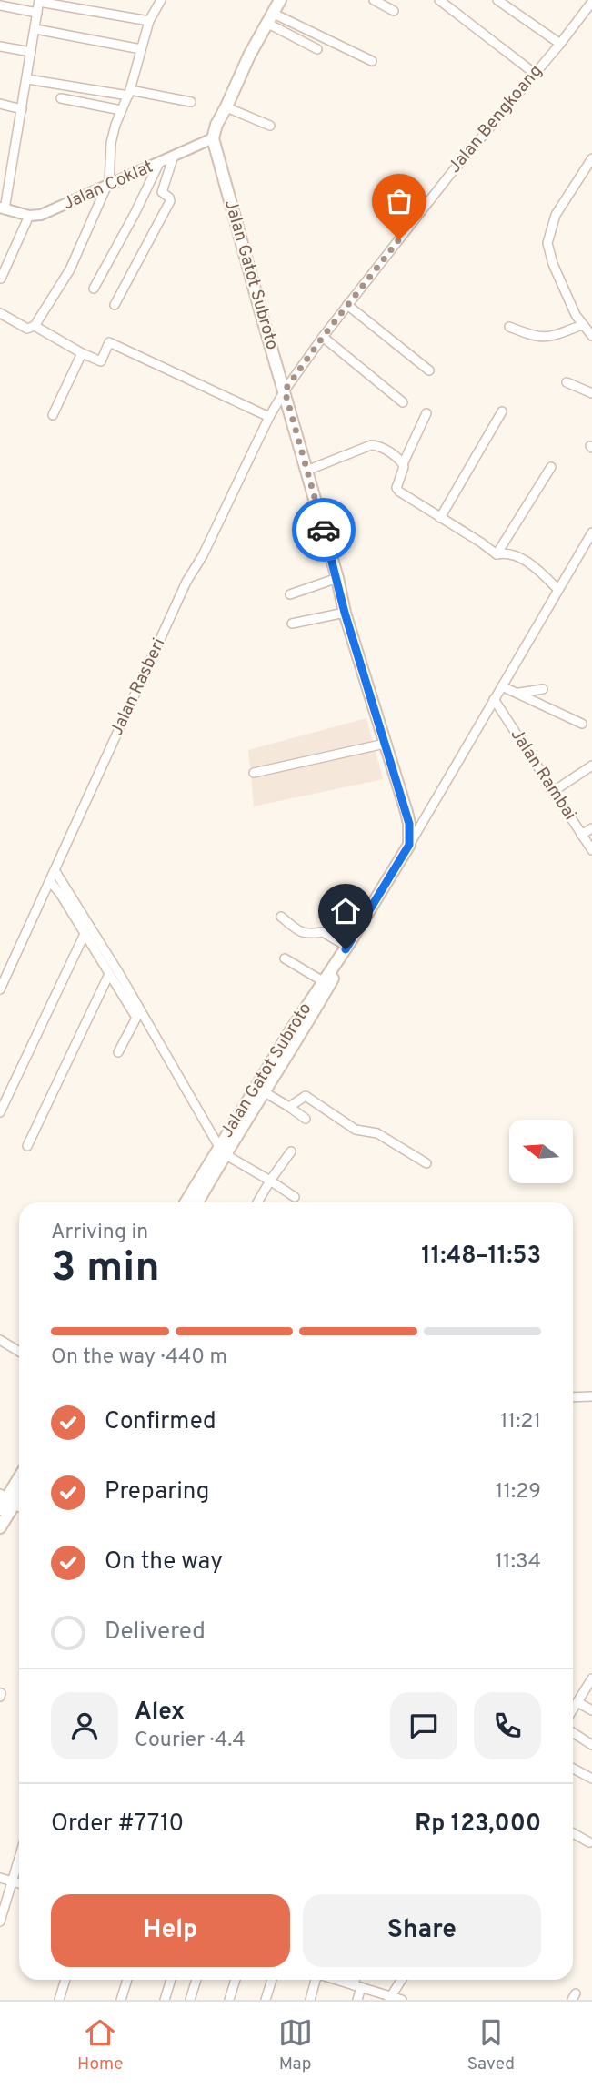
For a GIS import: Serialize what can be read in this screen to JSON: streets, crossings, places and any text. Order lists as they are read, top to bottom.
{
  "streets": {
    "main road": ["Jalan Gatot Subroto"],
    "street": [
      "Jalan Bengkoang",
      "Jalan Coklat",
      "Jalan Rasberi",
      "Jalan Rambai"
    ]
  },
  "crossings": [
    ["Jalan Bengkoang", "Jalan Gatot Subroto"],
    ["Jalan Bengkoang", "Jalan Rasberi"],
    ["Jalan Coklat", "Jalan Gatot Subroto"],
    ["Jalan Gatot Subroto", "Jalan Rasberi"]
  ],
  "north": "left",
  "page": {
    "heading": ["3 min", "Arriving in", "11:48–11:53"],
    "panel": [
      "Alex",
      "Courier · 4.4",
      "Order #7710",
      "Rp 123,000"
    ],
    "bar": "On the way · 440 m",
    "list": [
      ["Confirmed", "11:21"],
      ["Preparing", "11:29"],
      ["On the way", "11:34"],
      "Delivered"
    ],
    "buttons": ["Help", "Share"],
    "tabs": ["Home", "Map", "Saved"]
  }
}
